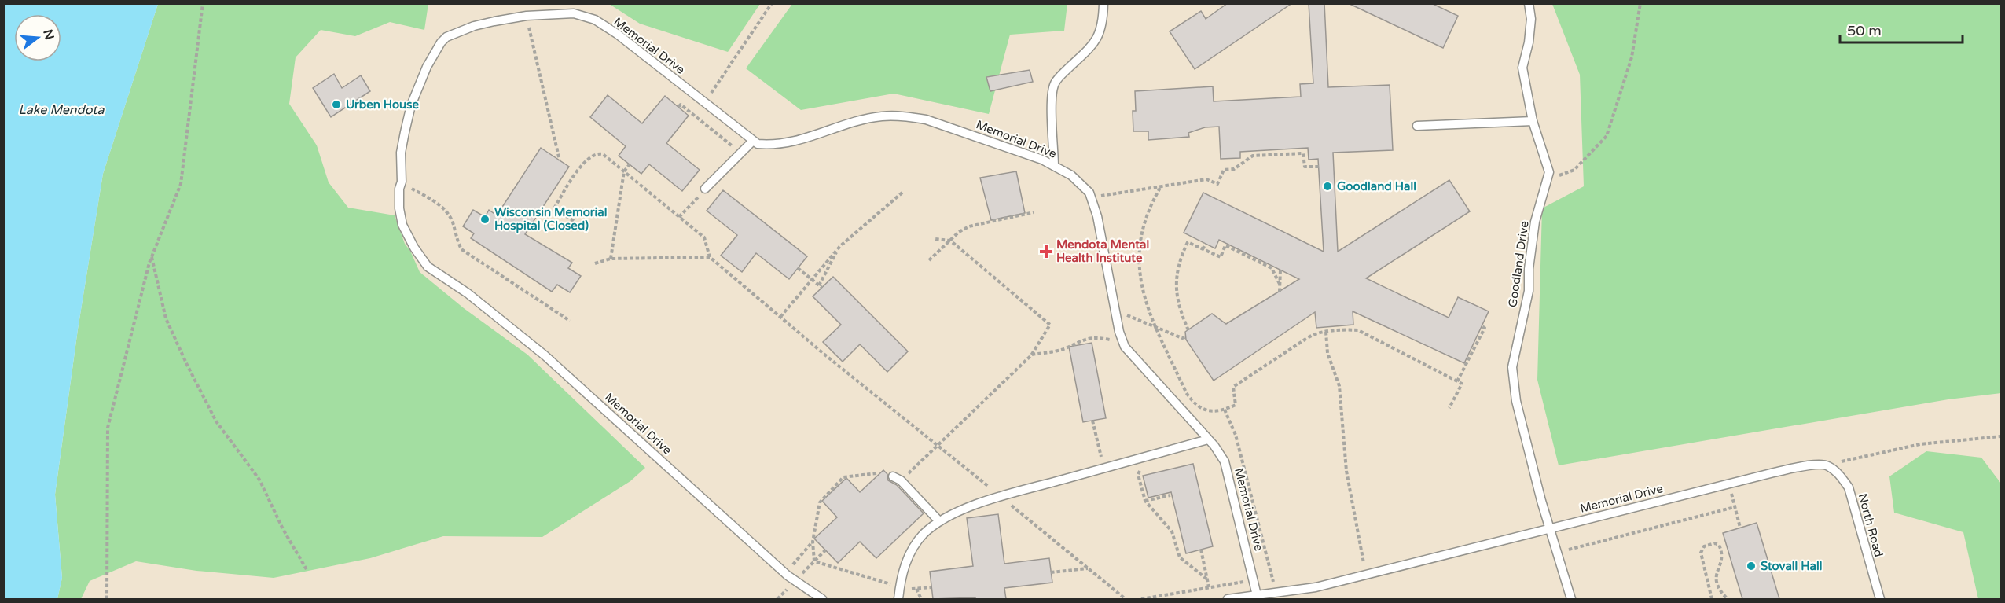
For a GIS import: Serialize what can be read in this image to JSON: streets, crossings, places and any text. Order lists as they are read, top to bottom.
{
  "streets": {
    "lane": ["Memorial Drive", "Goodland Drive", "North Road"]
  },
  "crossings": [
    ["Memorial Drive", "Goodland Drive"],
    ["Memorial Drive", "North Road"]
  ],
  "water": ["Lake Mendota"],
  "places": {
    "other": [
      "Urben House",
      "Goodland Hall",
      "Wisconsin Memorial Hospital (Closed)",
      "Stovall Hall"
    ],
    "health": ["Mendota Mental Health Institute"]
  },
  "scale_bar": "50 m",
  "north": "right"
}
